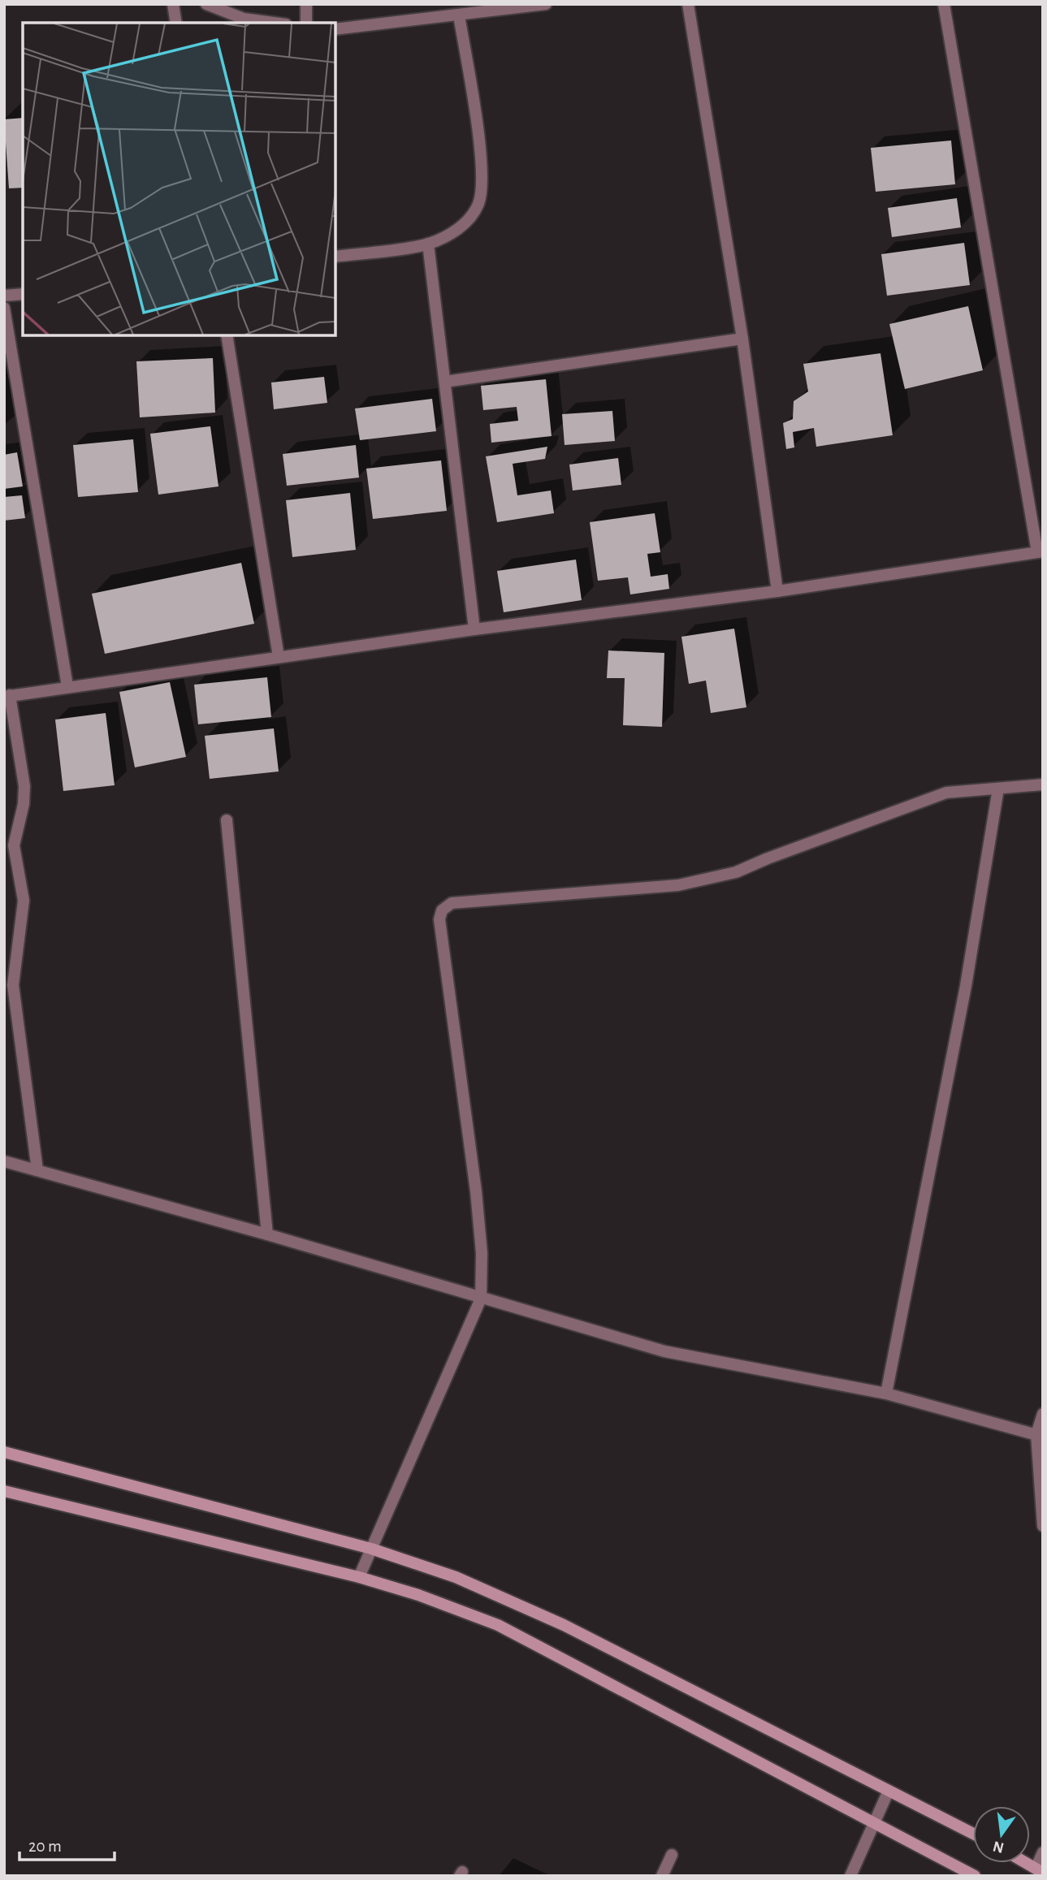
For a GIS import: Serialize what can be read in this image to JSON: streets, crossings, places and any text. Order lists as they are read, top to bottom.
{
  "scale_bar": "20 m",
  "north": "bottom"
}
